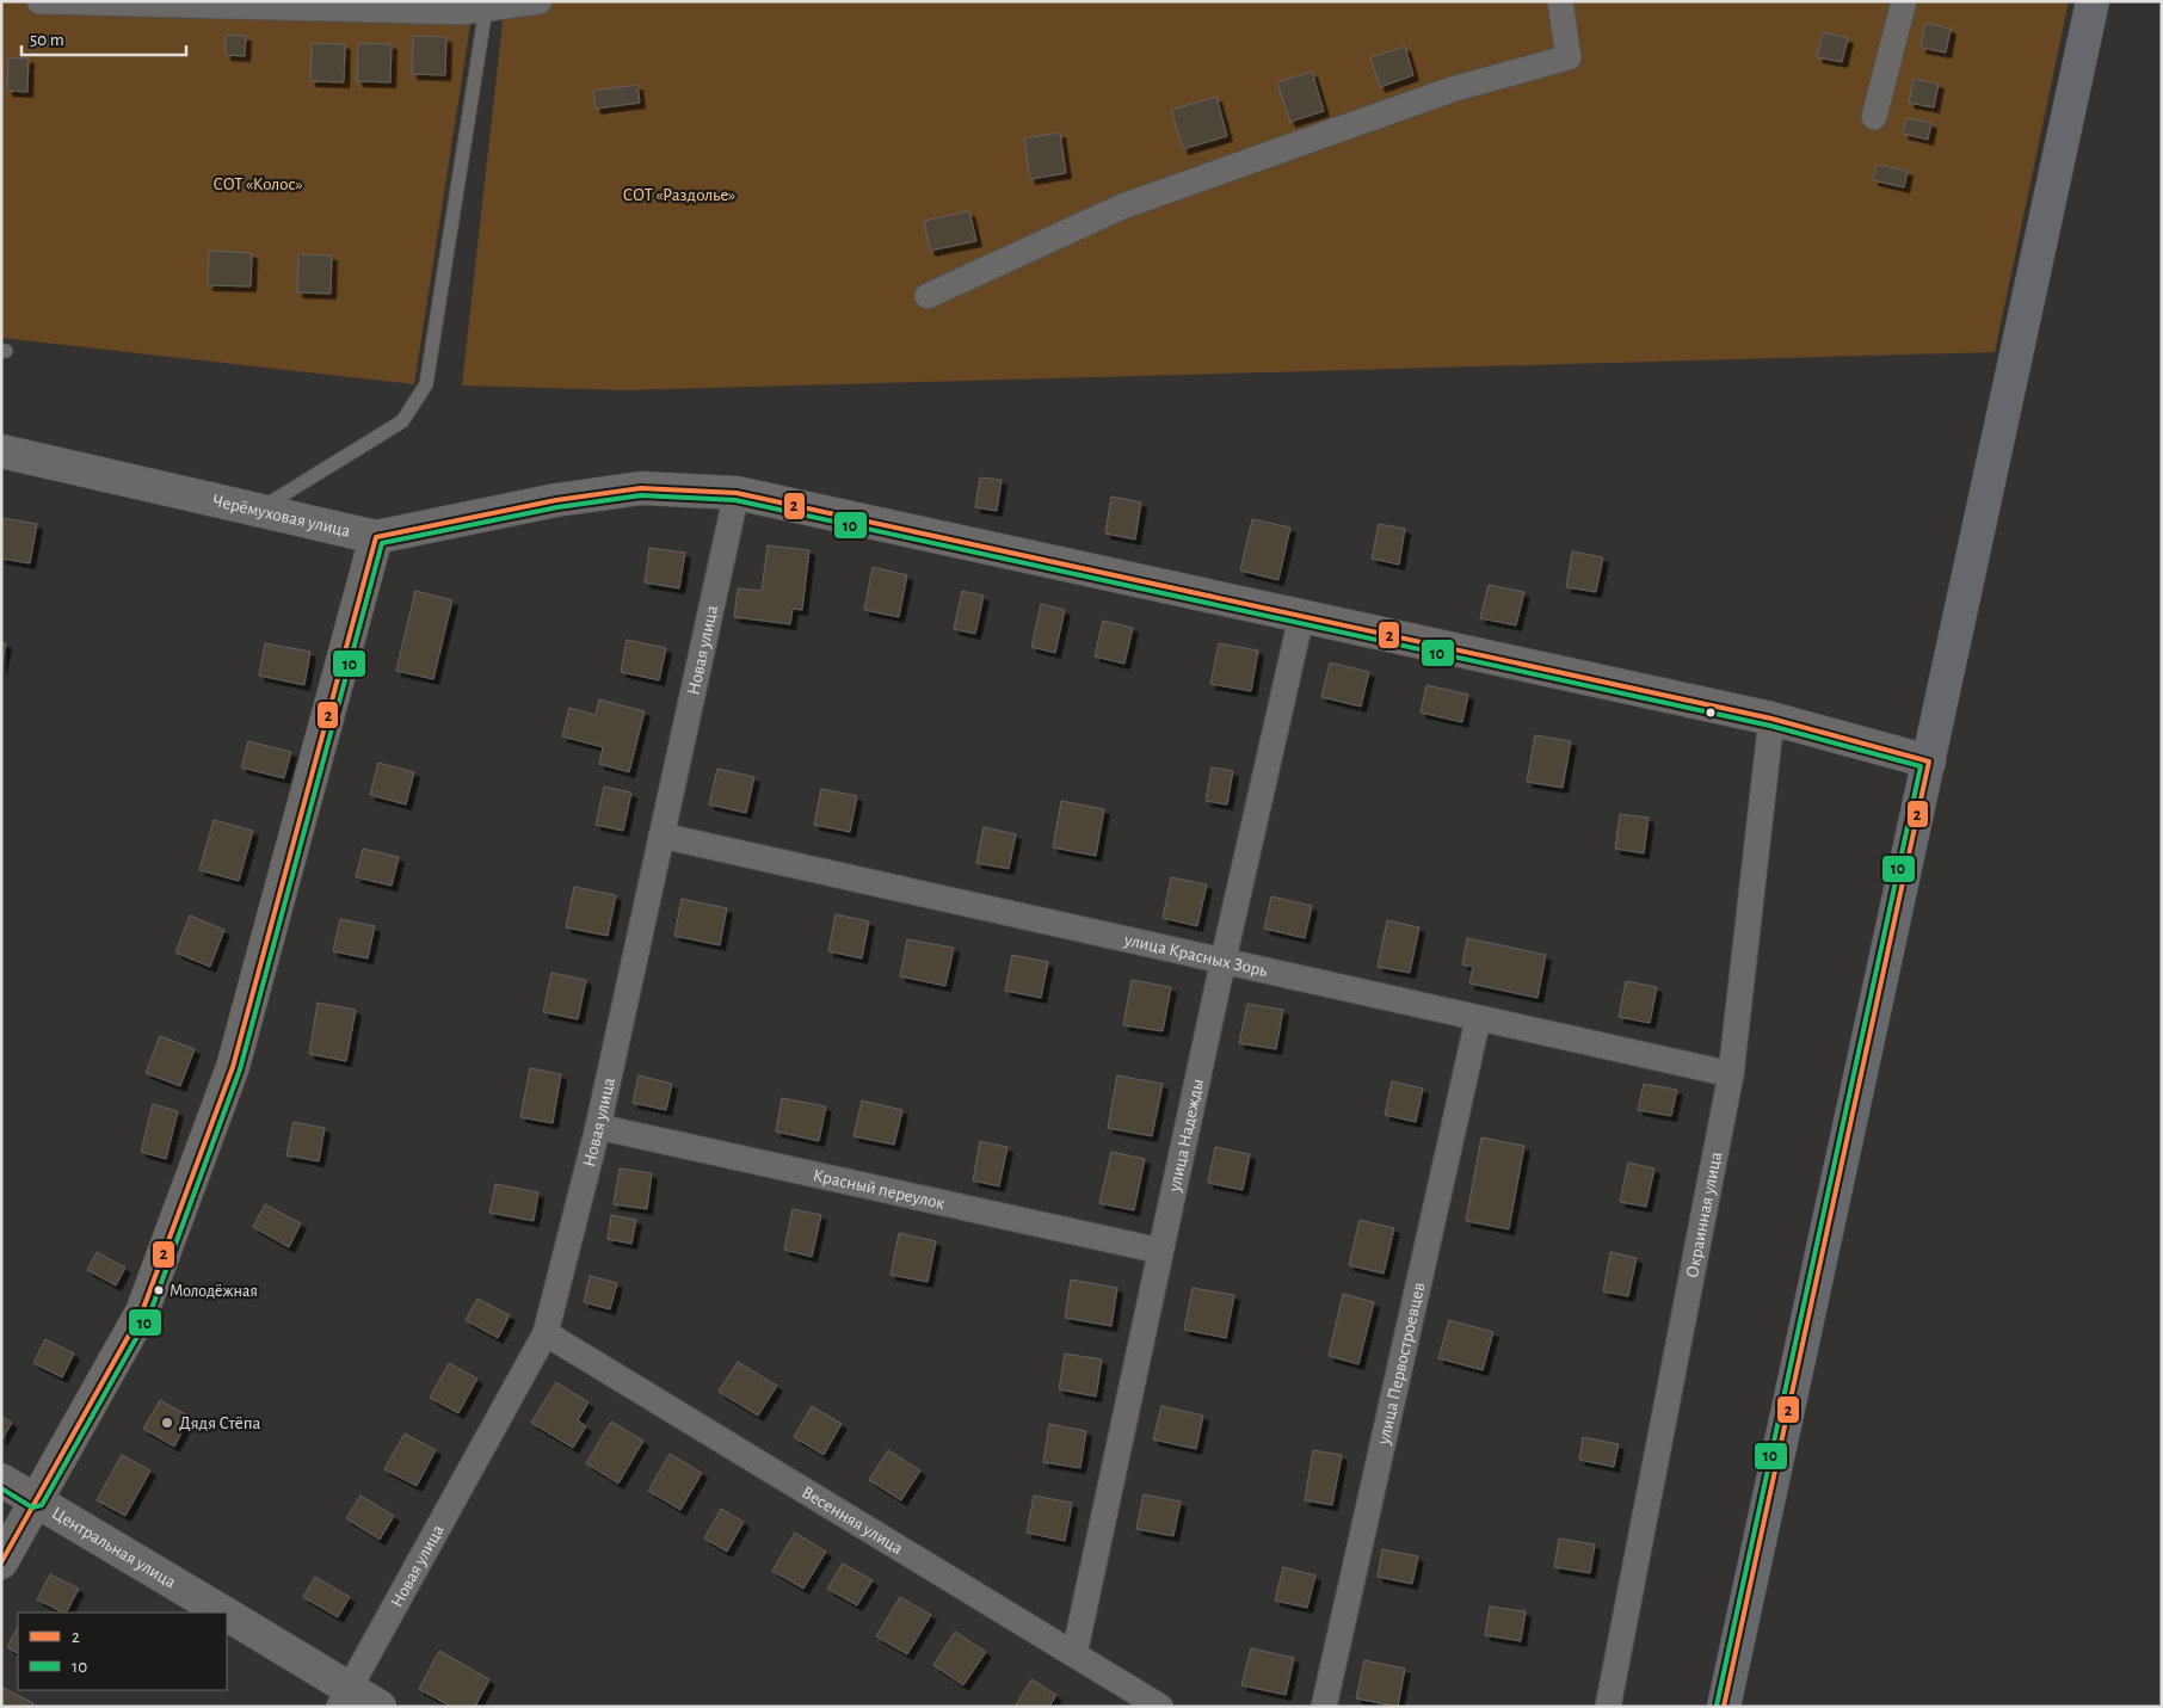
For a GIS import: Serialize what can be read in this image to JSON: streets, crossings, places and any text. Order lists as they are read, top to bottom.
{
  "streets": {
    "street": [
      "Черёмуховая улица",
      "Новая улица",
      "улица Красных Зорь",
      "улица Надежды",
      "Красный переулок",
      "Окраинная улица",
      "улица Первостроевцев",
      "Весенняя улица",
      "Центральная улица"
    ]
  },
  "crossings": [
    ["Черёмуховая улица", "Новая улица"],
    ["Черёмуховая улица", "улица Надежды"],
    ["Черёмуховая улица", "Окраинная улица"],
    ["Новая улица", "улица Красных Зорь"],
    ["Новая улица", "Красный переулок"],
    ["Новая улица", "Весенняя улица"],
    ["Новая улица", "Центральная улица"],
    ["улица Красных Зорь", "улица Надежды"],
    ["улица Красных Зорь", "Окраинная улица"],
    ["улица Красных Зорь", "улица Первостроевцев"],
    ["улица Надежды", "Красный переулок"],
    ["улица Надежды", "Весенняя улица"]
  ],
  "parks": ["СОТ «Колос»", "СОТ «Раздолье»"],
  "places": ["Молодёжная", "Дядя Стёпа"],
  "lines": ["transit line 2", "transit line 10"],
  "legend": ["2", "10"],
  "scale_bar": "50 m"
}
